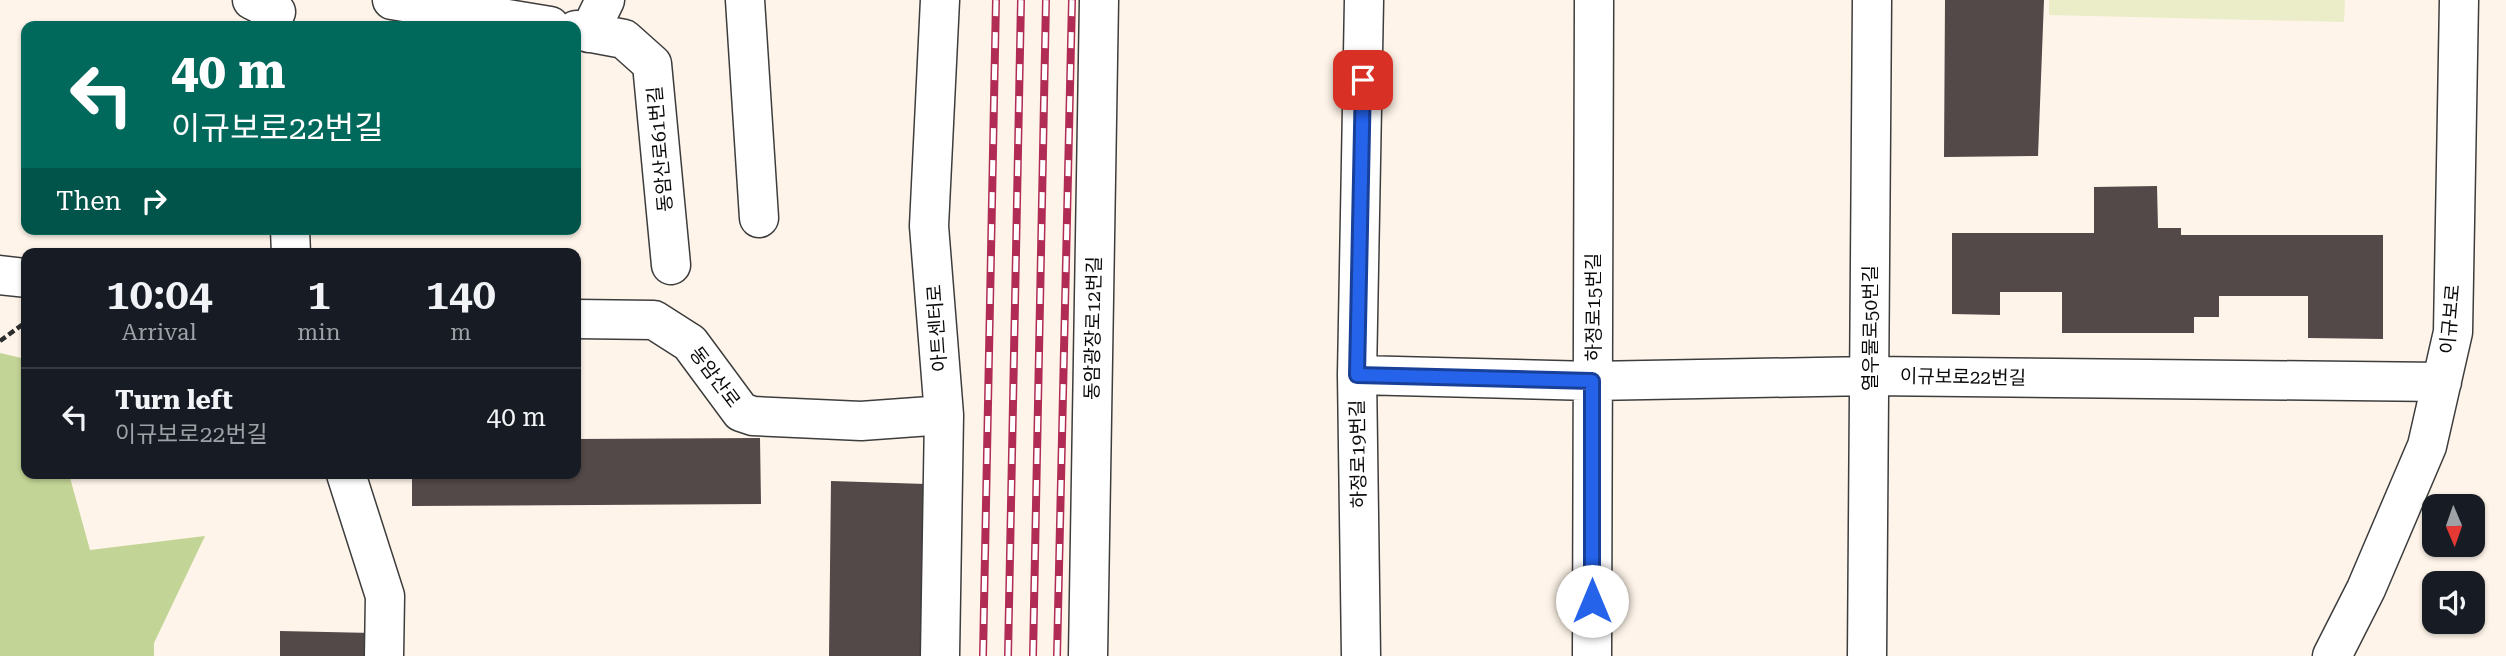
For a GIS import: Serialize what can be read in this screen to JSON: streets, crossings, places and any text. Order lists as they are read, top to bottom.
{
  "streets": {
    "street": [
      "동암산로61번길",
      "하정로15번길",
      "이규보로",
      "아트센터로",
      "동암광장로12번길",
      "열우물로50번길",
      "동암산로",
      "이규보로22번길",
      "하정로19번길"
    ]
  },
  "crossings": [
    ["하정로15번길", "이규보로22번길"],
    ["이규보로", "이규보로22번길"],
    ["아트센터로", "동암산로"],
    ["열우물로50번길", "이규보로22번길"],
    ["이규보로22번길", "하정로19번길"]
  ],
  "north": "bottom",
  "page": {
    "turn": ["40 m", "이규보로22번길"],
    "then": "Then",
    "eta": [
      "10:04",
      "Arrival",
      "1",
      "min",
      "140",
      "m"
    ],
    "list": [
      {
        "name": "Turn left",
        "note": "이규보로22번길",
        "value": "40 m"
      }
    ]
  }
}
